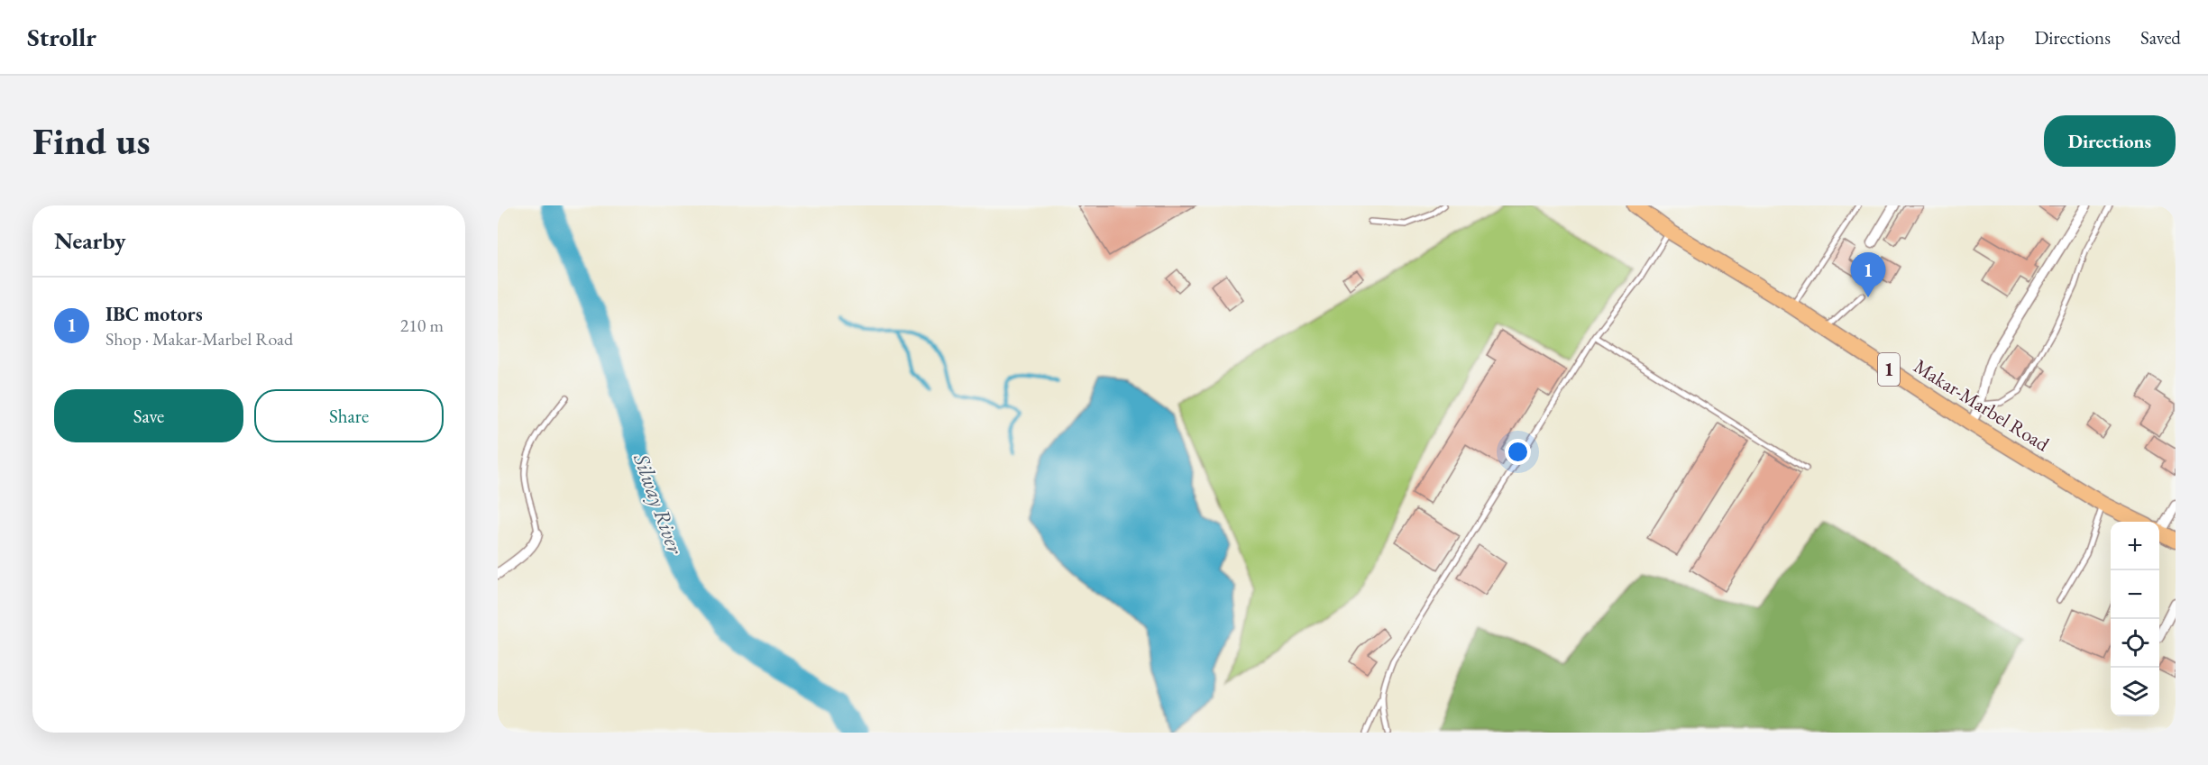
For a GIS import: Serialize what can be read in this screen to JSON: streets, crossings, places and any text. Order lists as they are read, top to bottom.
{
  "streets": {
    "main road": ["1", "Makar-Marbel Road"]
  },
  "water": ["Silway River"],
  "page": {
    "header": "Strollr",
    "nav": ["Map", "Directions", "Saved"],
    "buttons": [
      "Directions",
      ["Save", "Share"]
    ],
    "title": "Find us",
    "heading": "Nearby",
    "pins": "1",
    "list": [
      {
        "mark": "1",
        "name": "IBC motors",
        "note": "Shop · Makar-Marbel Road",
        "value": "210 m"
      }
    ],
    "map_buttons": ["+", "−"]
  }
}
